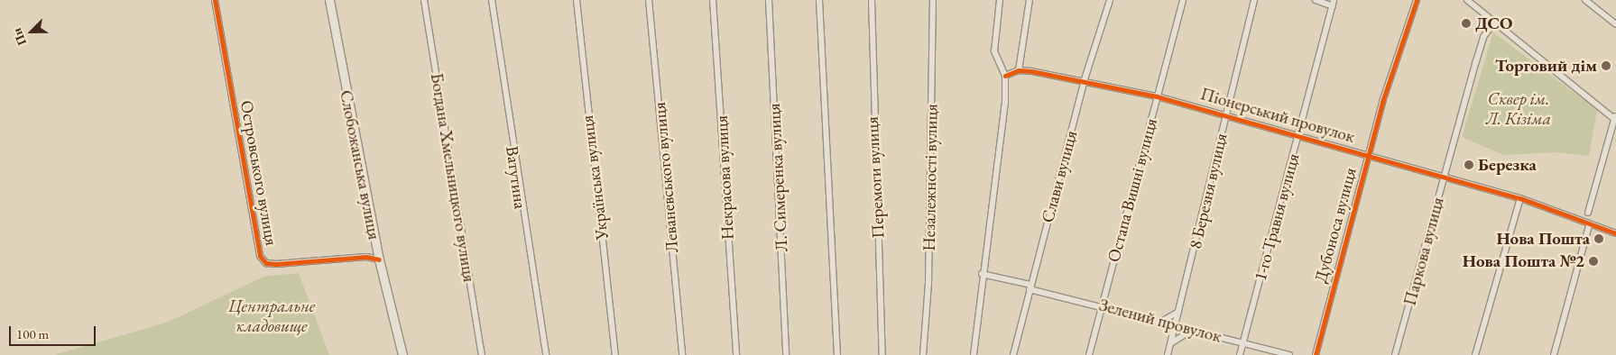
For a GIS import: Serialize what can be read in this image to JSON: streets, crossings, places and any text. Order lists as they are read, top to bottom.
{
  "streets": {
    "main road": ["Слобожанська вулиця"],
    "street": [
      "Піонерський провулок",
      "Островського вулиця",
      "Слави вулиця",
      "Богдана Хмельницкого вулиця",
      "Ватутина",
      "Українська вулиця",
      "Леваневського вулиця",
      "Некрасова вулиця",
      "Л. Симеренка вулиця",
      "Перемоги вулиця",
      "Незалежності вулиця",
      "Остапа Вишні вулиця",
      "8 Березня вулиця",
      "1-го Травня вулиця",
      "Дубоноса вулиця",
      "Паркова вулиця",
      "Зелений провулок"
    ]
  },
  "crossings": [
    ["Піонерський провулок", "Слави вулиця"],
    ["Піонерський провулок", "Остапа Вишні вулиця"],
    ["Піонерський провулок", "8 Березня вулиця"],
    ["Піонерський провулок", "1-го Травня вулиця"],
    ["Піонерський провулок", "Дубоноса вулиця"],
    ["Піонерський провулок", "Паркова вулиця"],
    ["Слобожанська вулиця", "Островського вулиця"],
    ["Слави вулиця", "Зелений провулок"],
    ["Остапа Вишні вулиця", "Зелений провулок"],
    ["8 Березня вулиця", "Зелений провулок"],
    ["1-го Травня вулиця", "Зелений провулок"]
  ],
  "parks": ["Сквер ім. Л. Кізіма", "Центральне кладовище"],
  "places": [
    "ДСО",
    "Торговий дім",
    "Березка",
    "Нова Пошта",
    "Нова Пошта №2"
  ],
  "scale_bar": "100 m",
  "north": "bottom left"
}
